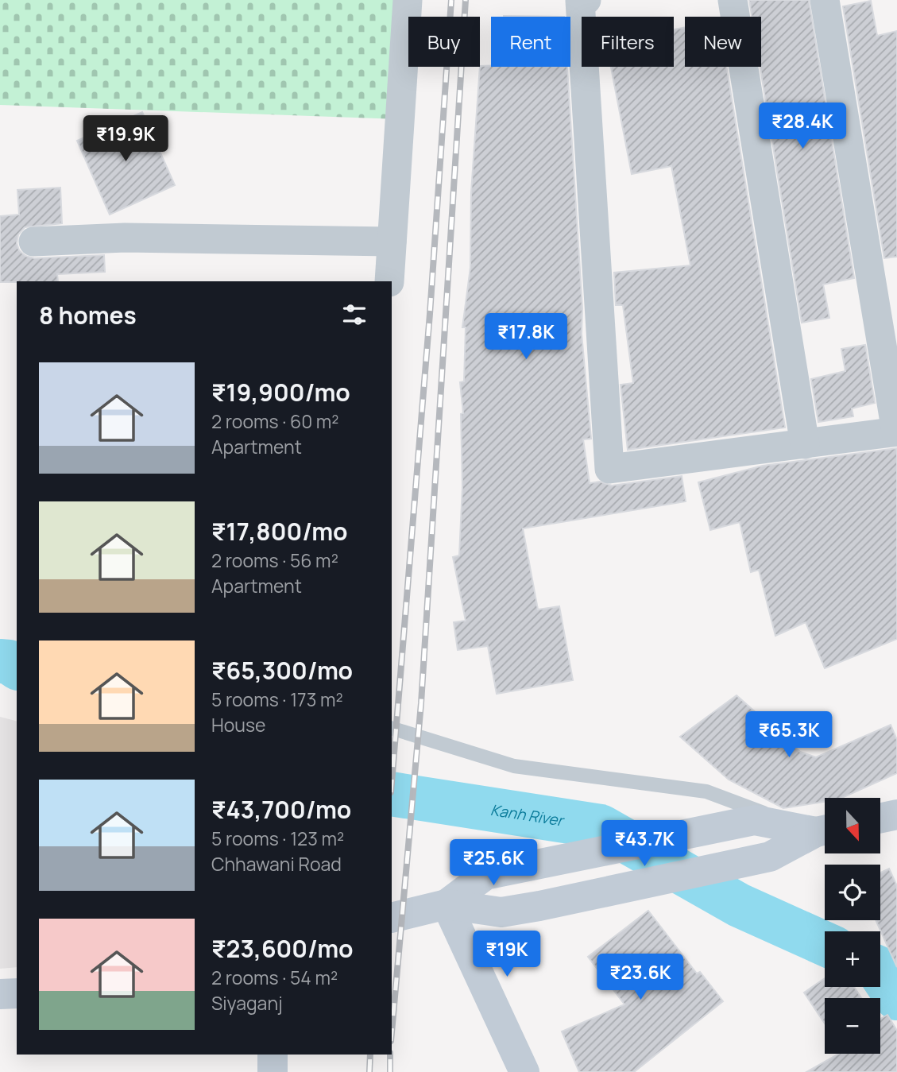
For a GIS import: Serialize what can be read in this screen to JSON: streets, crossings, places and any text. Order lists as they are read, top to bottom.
{
  "water": ["Kanh River"],
  "north": "bottom",
  "page": {
    "chip": [
      "Buy",
      "Rent",
      "Filters",
      "New"
    ],
    "price": [
      "₹28.4K",
      "₹19.9K",
      "₹17.8K",
      "₹65.3K",
      "₹43.7K",
      "₹25.6K",
      "₹19K",
      "₹23.6K"
    ],
    "heading": "8 homes",
    "list": [
      {
        "name": "₹19,900/mo",
        "note": "2 rooms · 60 m² · Apartment"
      },
      {
        "name": "₹17,800/mo",
        "note": "2 rooms · 56 m² · Apartment"
      },
      {
        "name": "₹65,300/mo",
        "note": "5 rooms · 173 m² · House"
      },
      {
        "name": "₹43,700/mo",
        "note": "5 rooms · 123 m² · Chhawani Road"
      },
      {
        "name": "₹23,600/mo",
        "note": "2 rooms · 54 m² · Siyaganj"
      }
    ],
    "map_buttons": ["+", "−"]
  }
}
